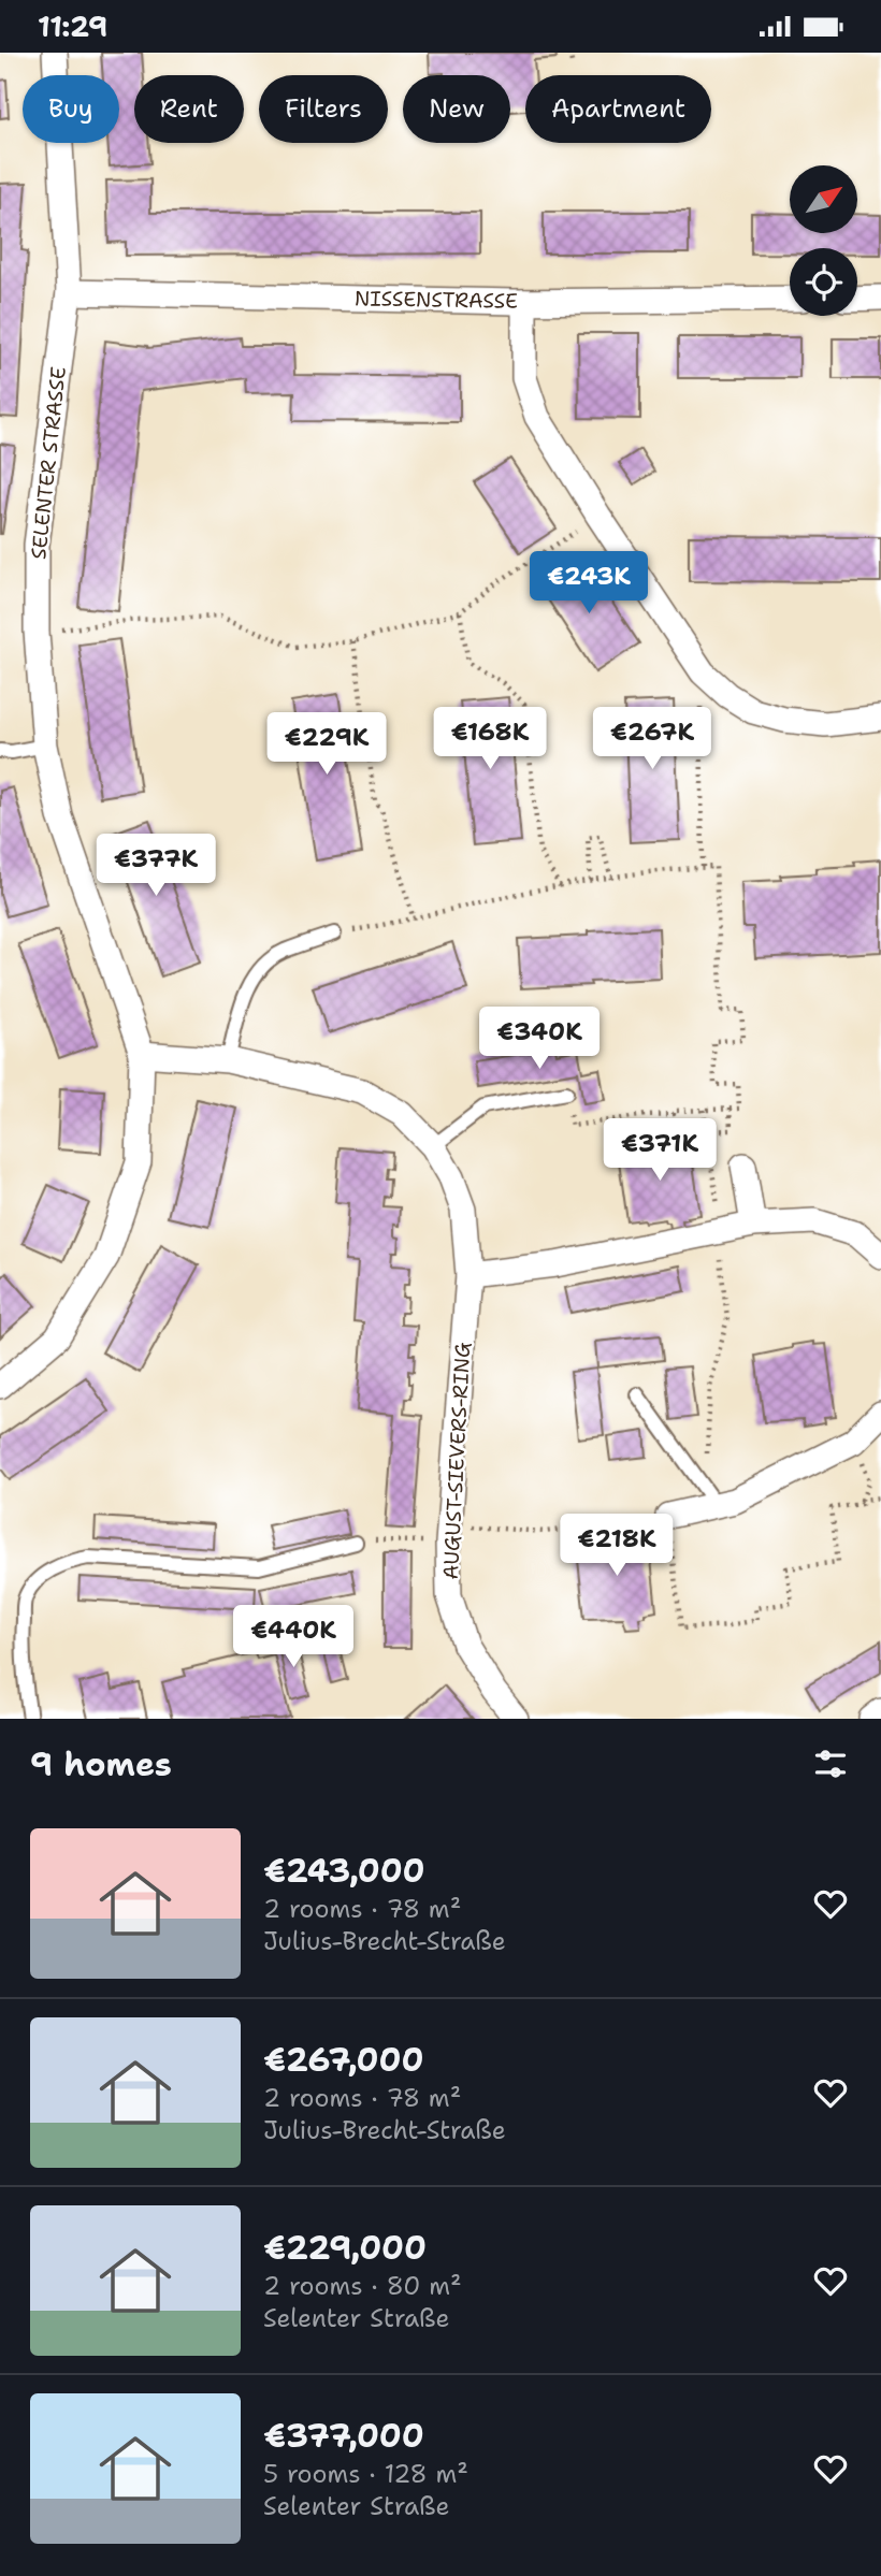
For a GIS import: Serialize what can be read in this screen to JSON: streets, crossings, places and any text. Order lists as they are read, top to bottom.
{
  "streets": {
    "street": ["NISSENSTRASSE", "SELENTER STRASSE", "AUGUST-SIEVERS-RING"]
  },
  "crossings": [
    ["NISSENSTRASSE", "SELENTER STRASSE"],
    ["SELENTER STRASSE", "AUGUST-SIEVERS-RING"]
  ],
  "north": "top right",
  "page": {
    "status": "11:29",
    "chip": [
      "Buy",
      "Rent",
      "Filters",
      "New",
      "Apartment"
    ],
    "price": [
      "€243K",
      "€168K",
      "€267K",
      "€229K",
      "€377K",
      "€340K",
      "€371K",
      "€218K",
      "€440K"
    ],
    "heading": "9 homes",
    "list": [
      {
        "name": "€243,000",
        "note": "2 rooms · 78 m² · Julius-Brecht-Straße"
      },
      {
        "name": "€267,000",
        "note": "2 rooms · 78 m² · Julius-Brecht-Straße"
      },
      {
        "name": "€229,000",
        "note": "2 rooms · 80 m² · Selenter Straße"
      },
      {
        "name": "€377,000",
        "note": "5 rooms · 128 m² · Selenter Straße"
      }
    ]
  }
}
